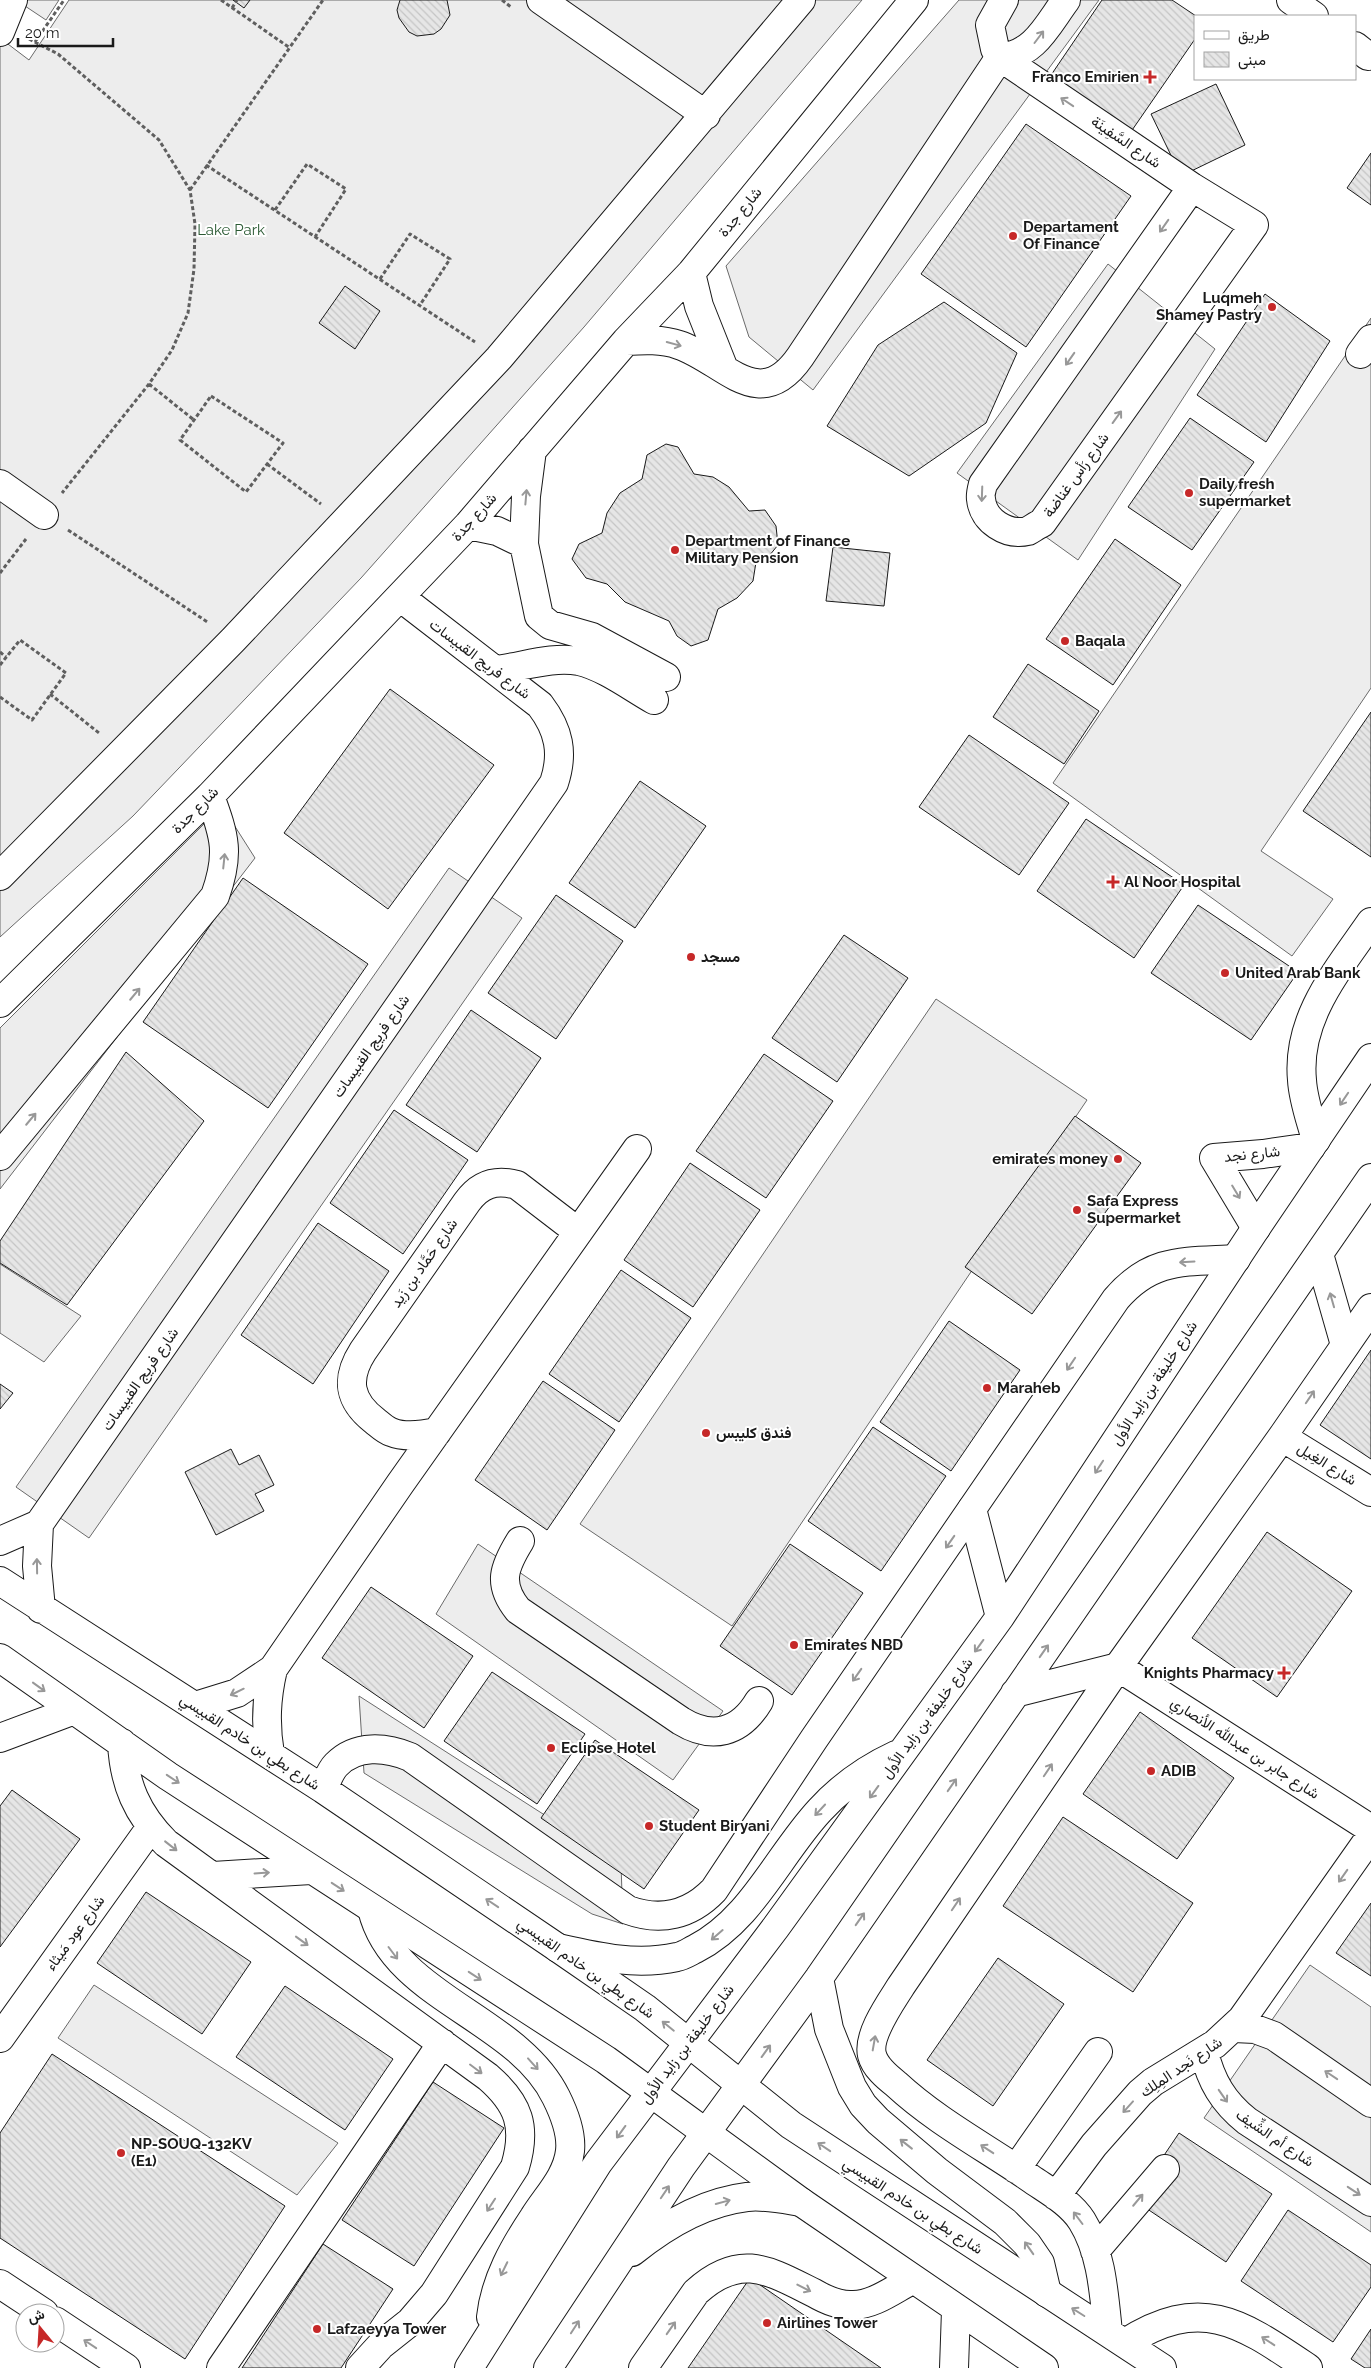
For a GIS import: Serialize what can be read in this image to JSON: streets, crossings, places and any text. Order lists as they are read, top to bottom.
{
  "streets": {
    "street": [
      "شارع السَّفِينَة",
      "شارع جدة",
      "شارع رَأس غناضة",
      "شارع فريج القبيسات",
      "شارع نجد",
      "شارع حَمَّاد بن زَيد",
      "شارع خليفة بن زايد الأول",
      "شارع الغِيل",
      "شارع بطي بن خادم القبيسي",
      "شارع جابر بن عبدالله الأنصاري",
      "شارع عود مَيثاء",
      "شارع نَجد المِلِك",
      "شارع أم الشِّيف"
    ]
  },
  "crossings": [
    ["شارع السَّفِينَة", "شارع رَأس غناضة"],
    ["شارع جدة", "شارع فريج القبيسات"],
    ["شارع نجد", "شارع خليفة بن زايد الأول"],
    ["شارع خليفة بن زايد الأول", "شارع بطي بن خادم القبيسي"],
    ["شارع نَجد المِلِك", "شارع أم الشِّيف"]
  ],
  "one_way": ["شارع السَّفِينَة"],
  "parks": ["Lake Park"],
  "places": {
    "health": ["Franco Emirien", "Al Noor Hospital", "Knights Pharmacy"],
    "other": [
      "Departament Of Finance",
      "Luqmeh Shamey Pastry",
      "Daily fresh supermarket",
      "Department of Finance Military Pension",
      "Baqala",
      "مسجد",
      "United Arab Bank",
      "emirates money",
      "Safa Express Supermarket",
      "Maraheb",
      "فندق كليبس",
      "Emirates NBD",
      "Eclipse Hotel",
      "ADIB",
      "Student Biryani",
      "NP-SOUQ-132KV (E1)",
      "Airlines Tower",
      "Lafzaeyya Tower"
    ]
  },
  "legend": ["طريق", "مبنى"],
  "scale_bar": "20 m",
  "north": "top"
}
